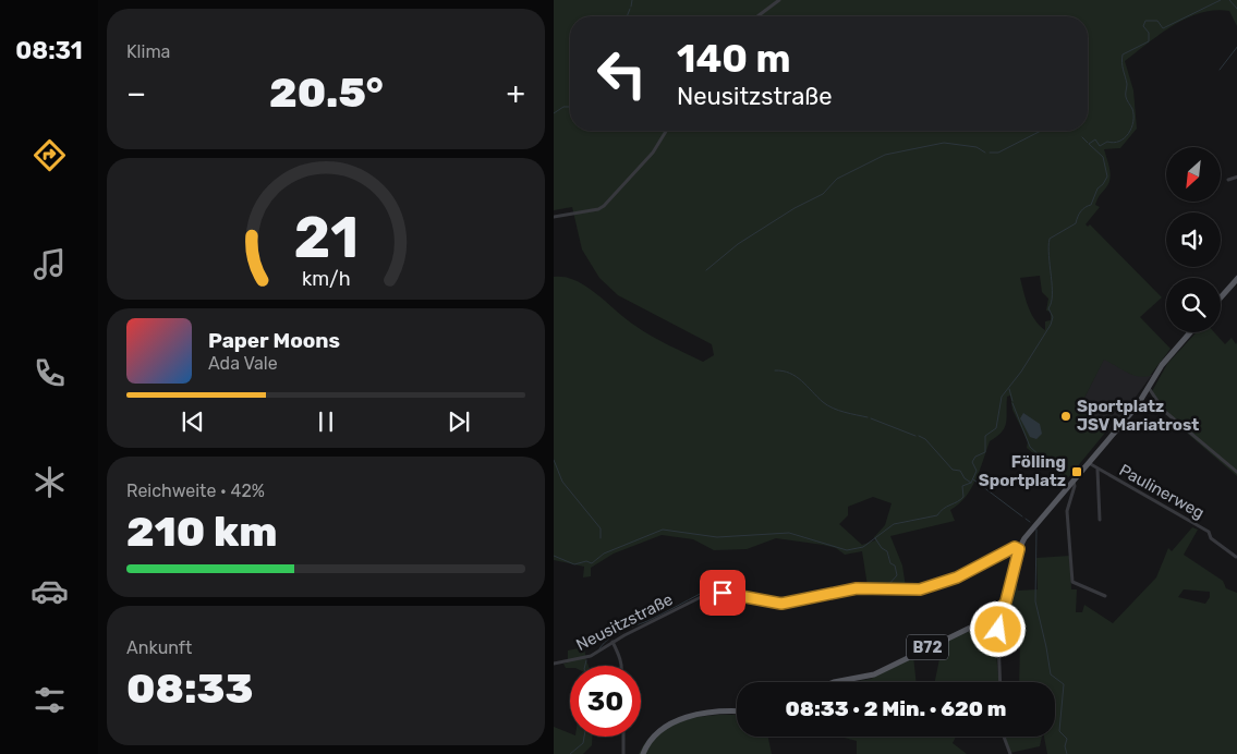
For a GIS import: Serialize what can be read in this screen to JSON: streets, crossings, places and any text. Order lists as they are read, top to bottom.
{
  "streets": {
    "main road": ["B72"],
    "street": ["Paulinerweg", "Neusitzstraße"]
  },
  "places": {
    "other": ["Sportplatz JSV Mariatrost"],
    "transit": ["Fölling Sportplatz"]
  },
  "north": "bottom left",
  "page": {
    "tabs": "08:31",
    "tile": [
      "Klima",
      ["Reichweite · 42%", "210 km"],
      ["Ankunft", "08:33"]
    ],
    "turn": ["140 m", "Neusitzstraße"],
    "heat": ["−", "20.5°", "+"],
    "song": ["Paper Moons", "Ada Vale"],
    "limit": "30",
    "trip": "08:33 · 2 Min. · 620 m",
    "gauge": ["21", "km/h"]
  }
}
